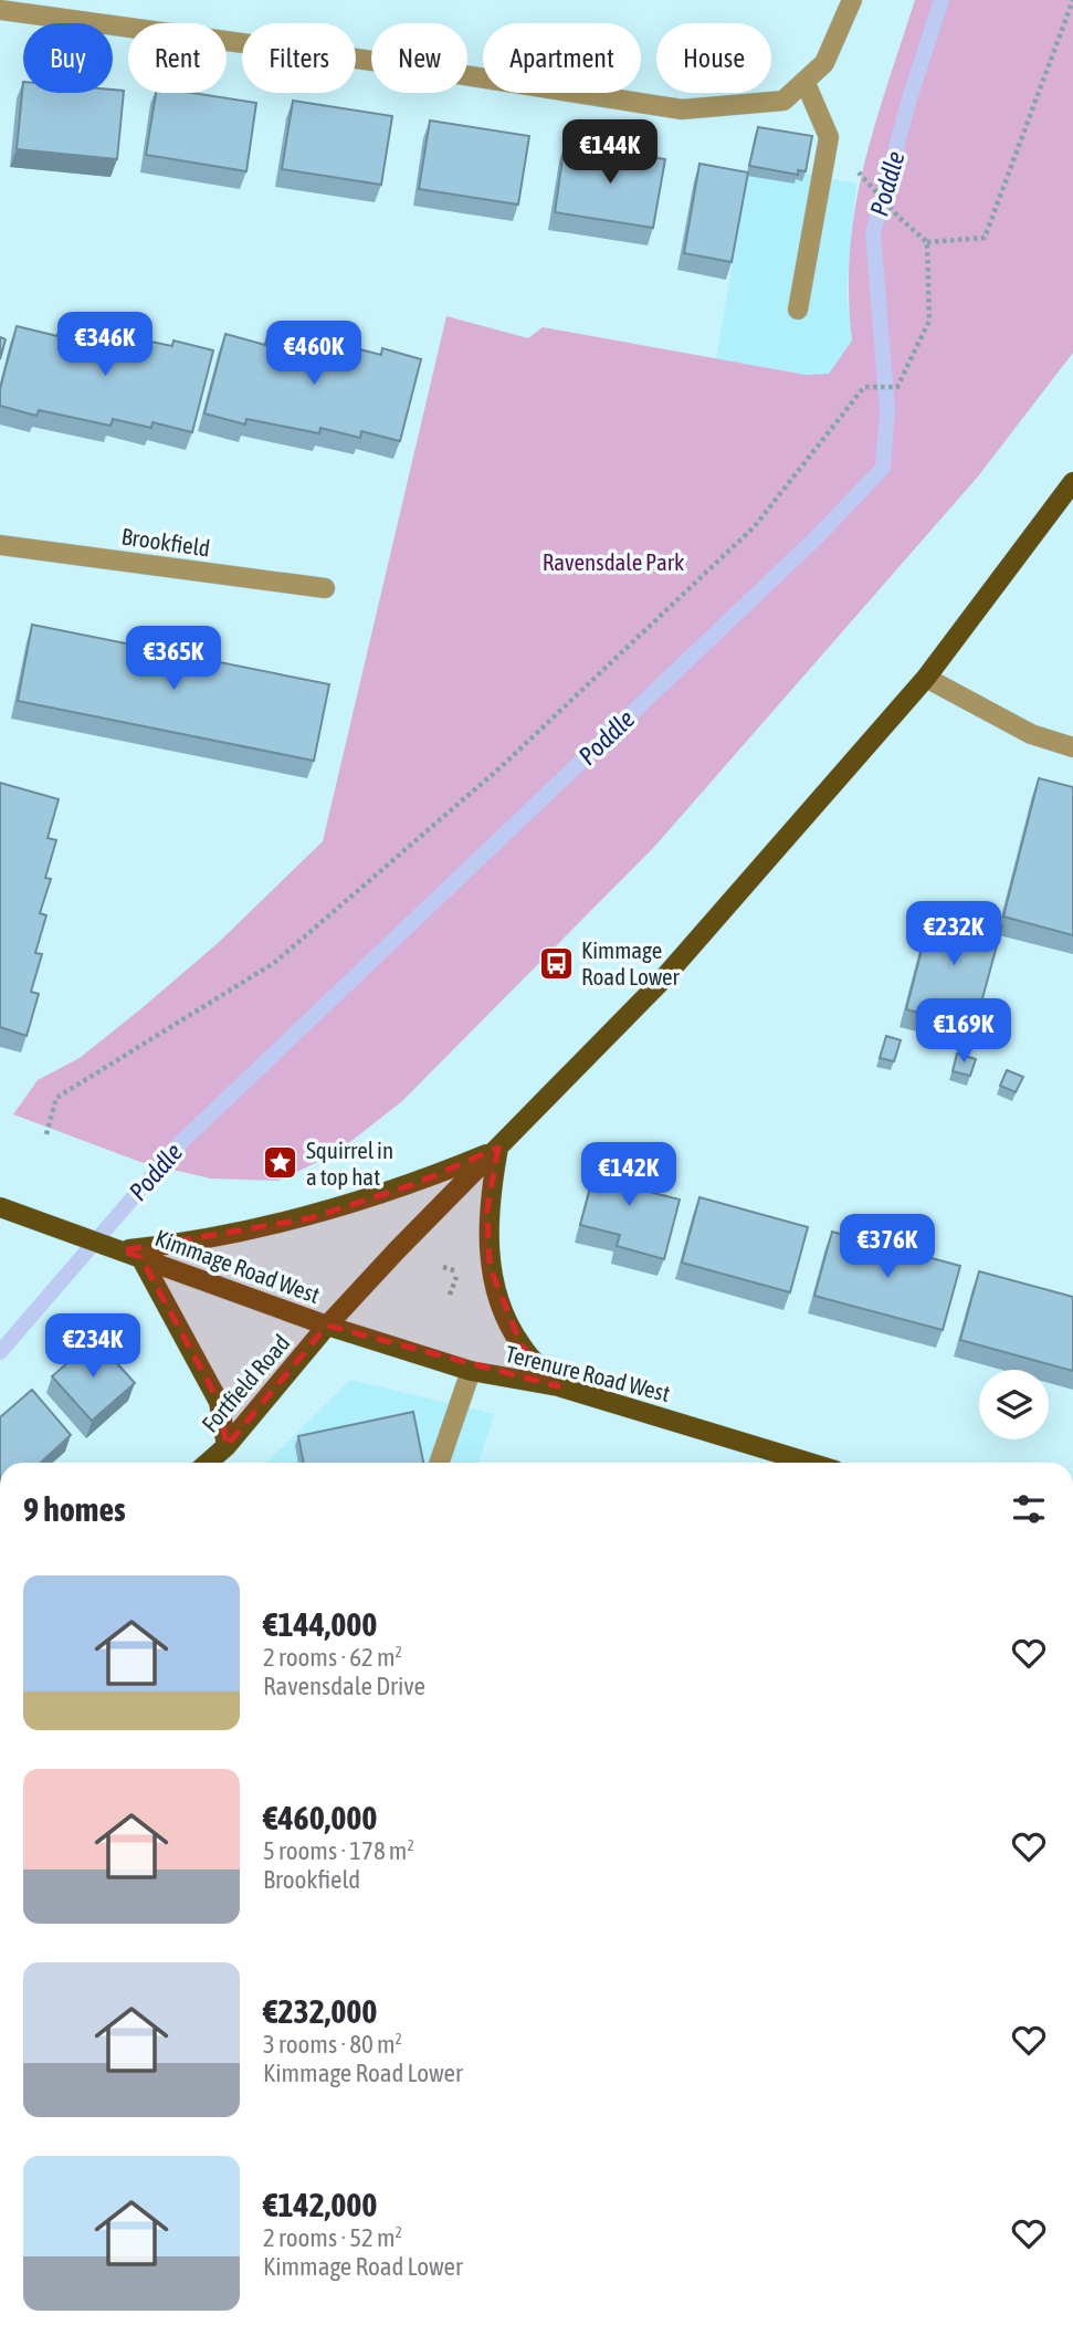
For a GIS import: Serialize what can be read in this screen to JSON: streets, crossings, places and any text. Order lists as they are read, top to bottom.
{
  "streets": {
    "main road": ["Kimmage Road West", "Terenure Road West", "Fortfield Road"],
    "street": ["Brookfield"]
  },
  "crossings": [
    ["Kimmage Road West", "Terenure Road West"],
    ["Kimmage Road West", "Fortfield Road"],
    ["Terenure Road West", "Fortfield Road"]
  ],
  "water": ["Poddle"],
  "parks": ["Ravensdale Park"],
  "places": {
    "bus stop": ["Kimmage Road Lower"],
    "place": ["Squirrel in a top hat"]
  },
  "page": {
    "chip": [
      "Buy",
      "Rent",
      "Filters",
      "New",
      "Apartment",
      "House"
    ],
    "price": [
      "€144K",
      "€346K",
      "€460K",
      "€365K",
      "€232K",
      "€169K",
      "€142K",
      "€376K",
      "€234K"
    ],
    "heading": "9 homes",
    "list": [
      {
        "name": "€144,000",
        "note": "2 rooms · 62 m² · Ravensdale Drive"
      },
      {
        "name": "€460,000",
        "note": "5 rooms · 178 m² · Brookfield"
      },
      {
        "name": "€232,000",
        "note": "3 rooms · 80 m² · Kimmage Road Lower"
      },
      {
        "name": "€142,000",
        "note": "2 rooms · 52 m² · Kimmage Road Lower"
      }
    ]
  }
}
